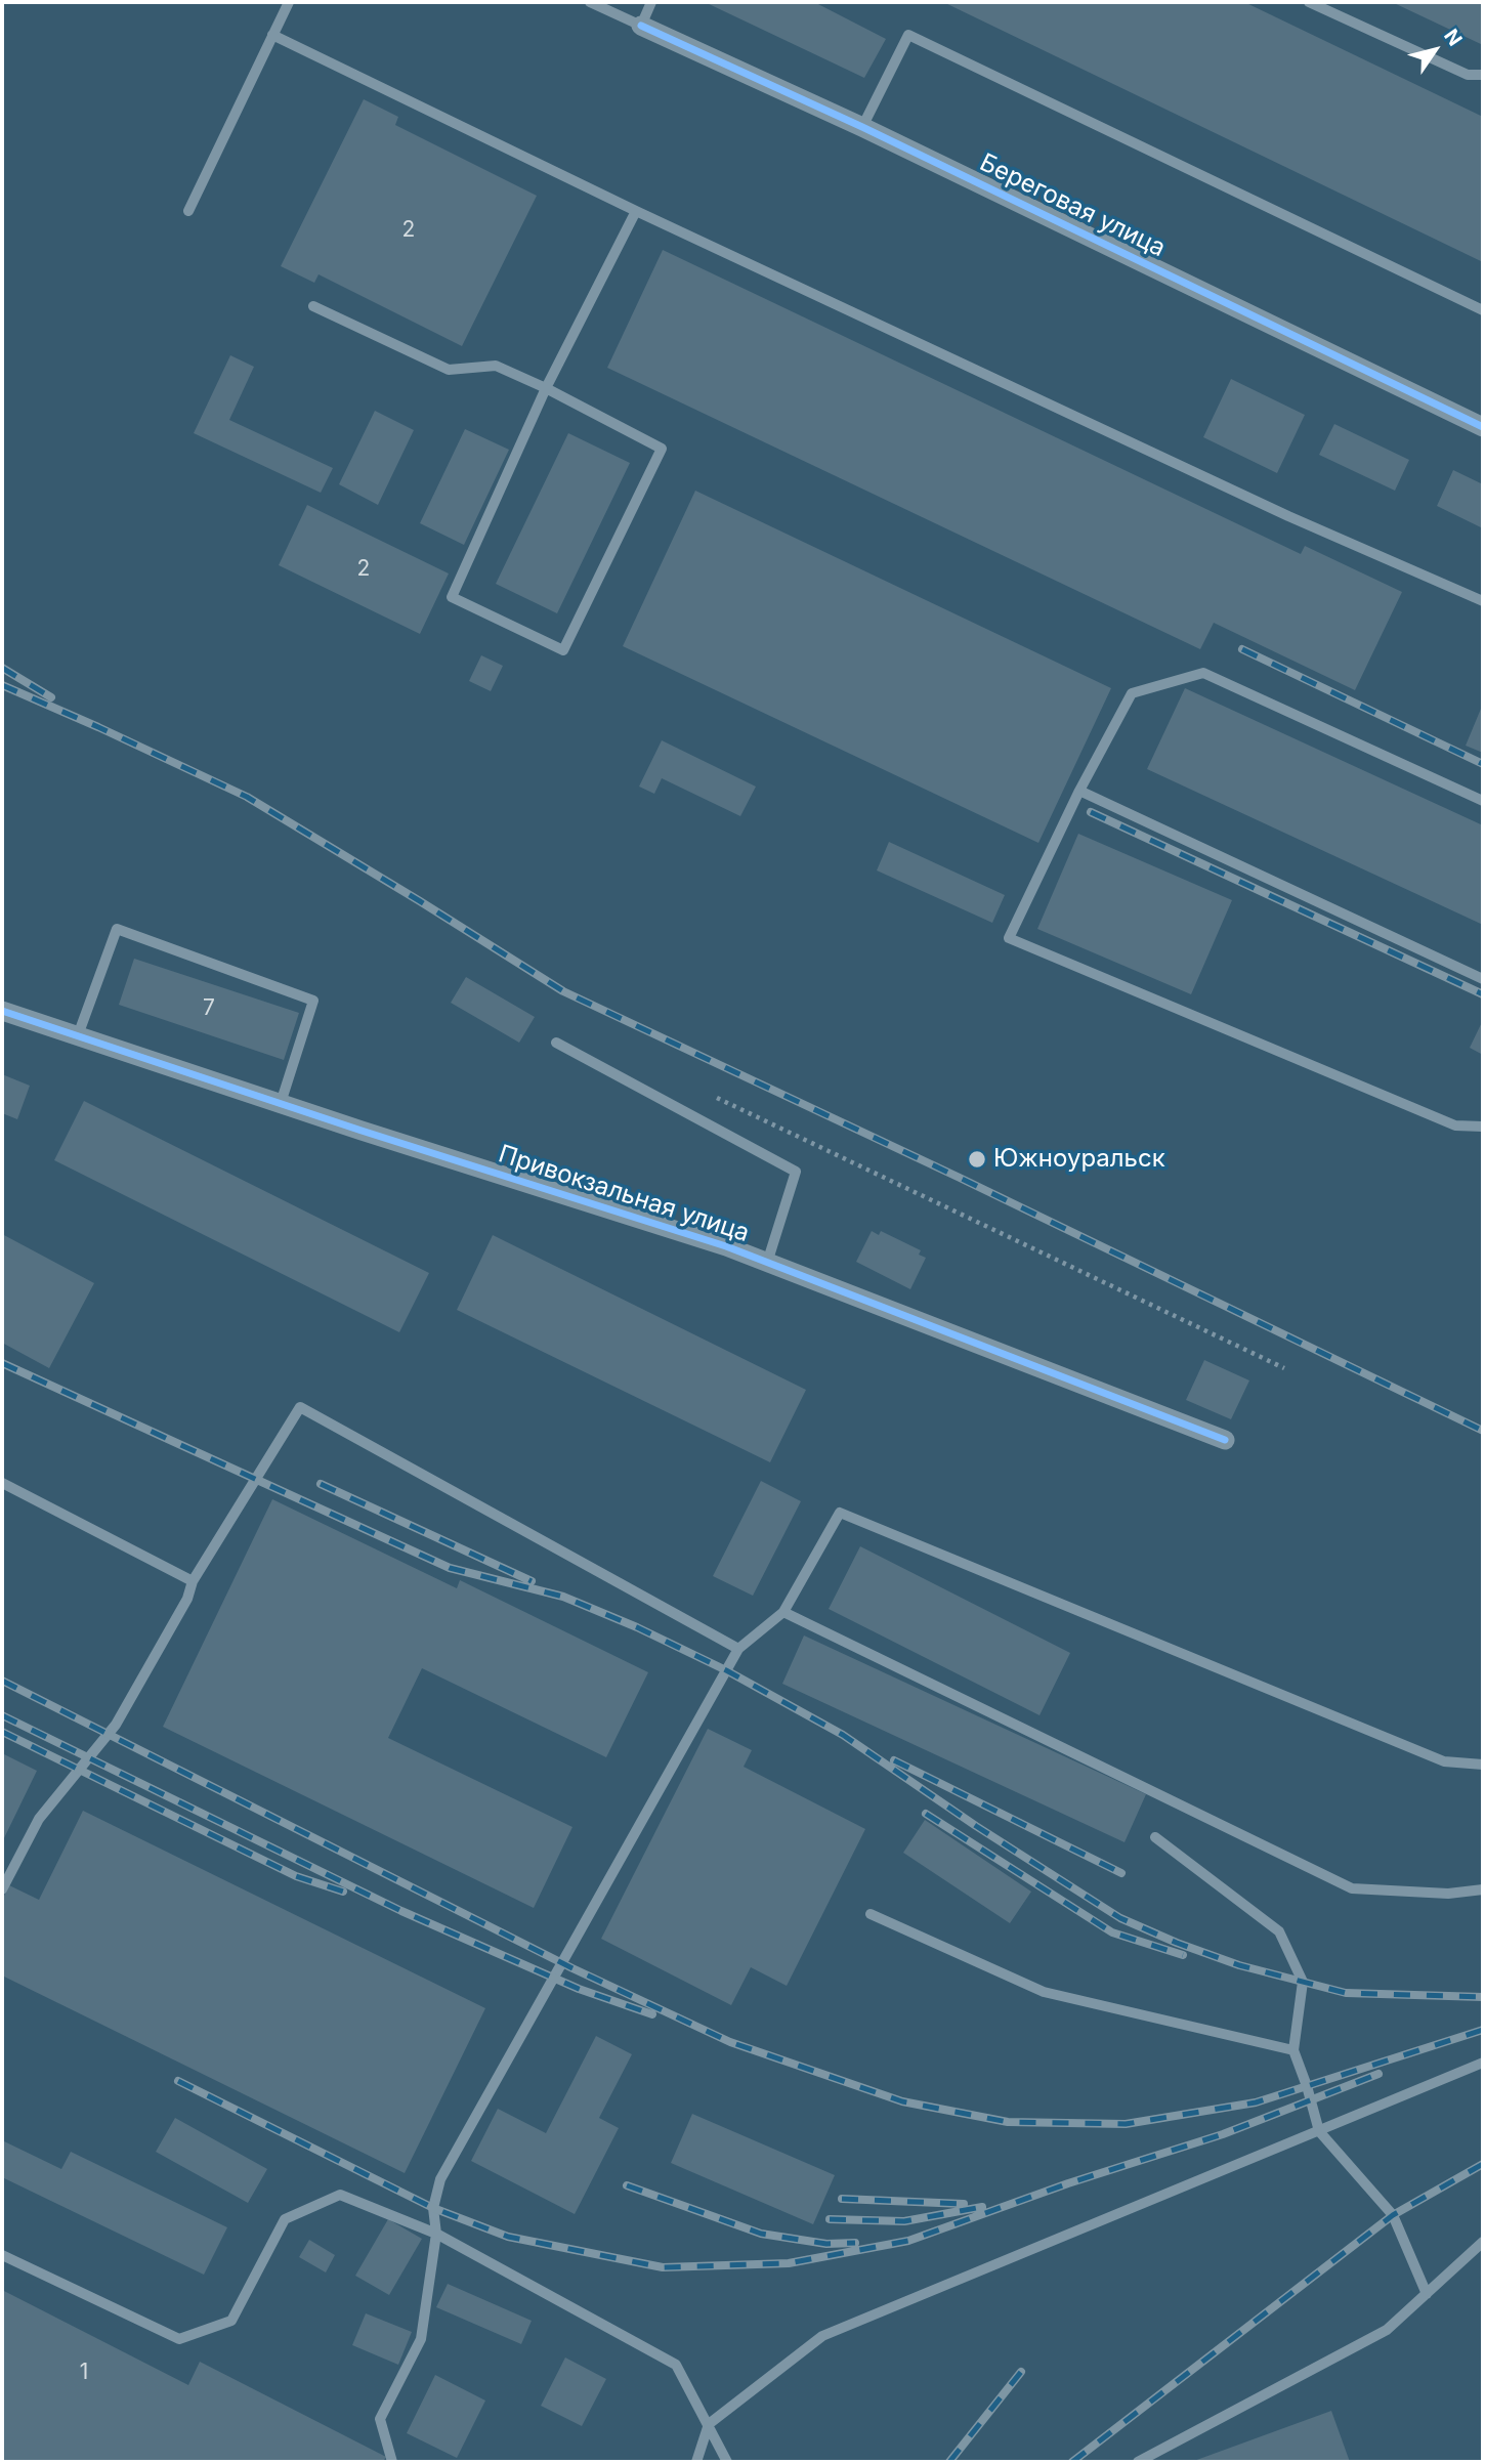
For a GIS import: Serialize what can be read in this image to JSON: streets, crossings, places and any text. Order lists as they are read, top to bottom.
{
  "streets": {
    "street": ["Береговая улица", "Привокзальная улица"]
  },
  "places": ["Южноуральск"],
  "house_numbers": [
    "2",
    "2",
    "7",
    "1"
  ],
  "north": "top right"
}
